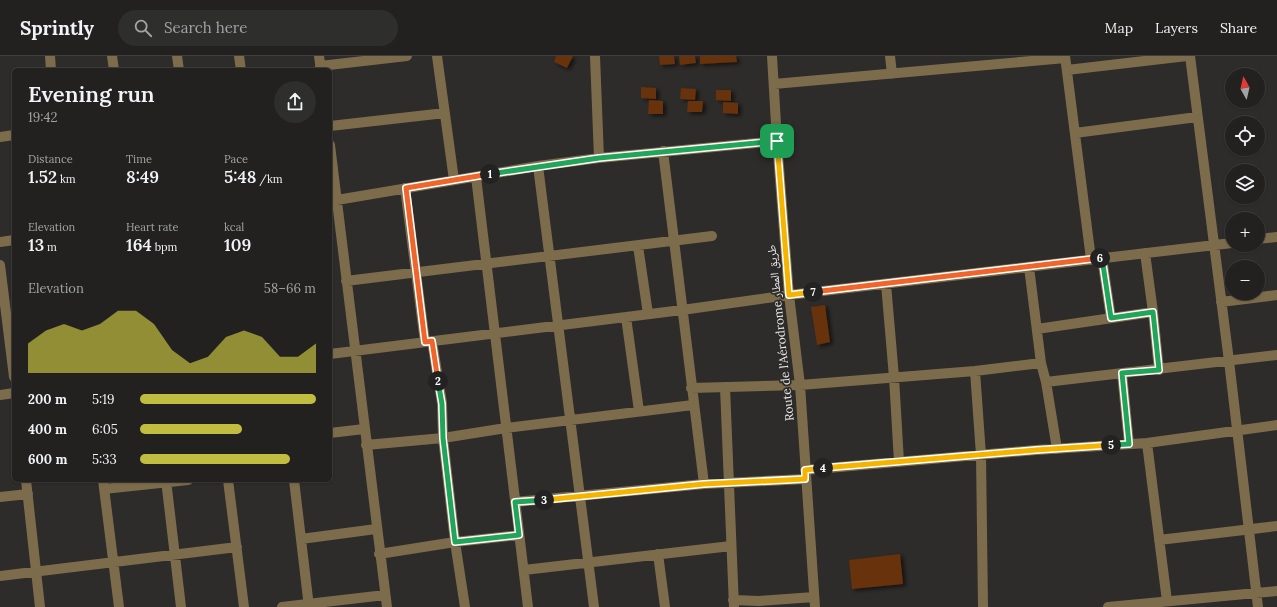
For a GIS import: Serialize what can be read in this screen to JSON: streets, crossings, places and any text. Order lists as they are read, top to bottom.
{
  "streets": {
    "street": ["Route de l'Aérodrome طريق المطار"]
  },
  "north": "top",
  "page": {
    "header": "Sprintly",
    "search": "Search here",
    "nav": ["Map", "Layers", "Share"],
    "map_buttons": ["+", "−"],
    "heading": ["Evening run", "19:42"],
    "stats": [
      ["Distance", "1.52 km"],
      ["Time", "8:49"],
      ["Pace", "5:48 /km"],
      ["Elevation", "13 m"],
      ["Heart rate", "164 bpm"],
      ["kcal", "109"]
    ],
    "pins": [
      "1",
      "6",
      "7",
      "2",
      "5",
      "4",
      "3"
    ],
    "chart": ["Elevation", "58–66 m"],
    "list": [
      {
        "name": "200 m",
        "note": "5:19"
      },
      {
        "name": "400 m",
        "note": "6:05"
      },
      {
        "name": "600 m",
        "note": "5:33"
      }
    ]
  }
}
